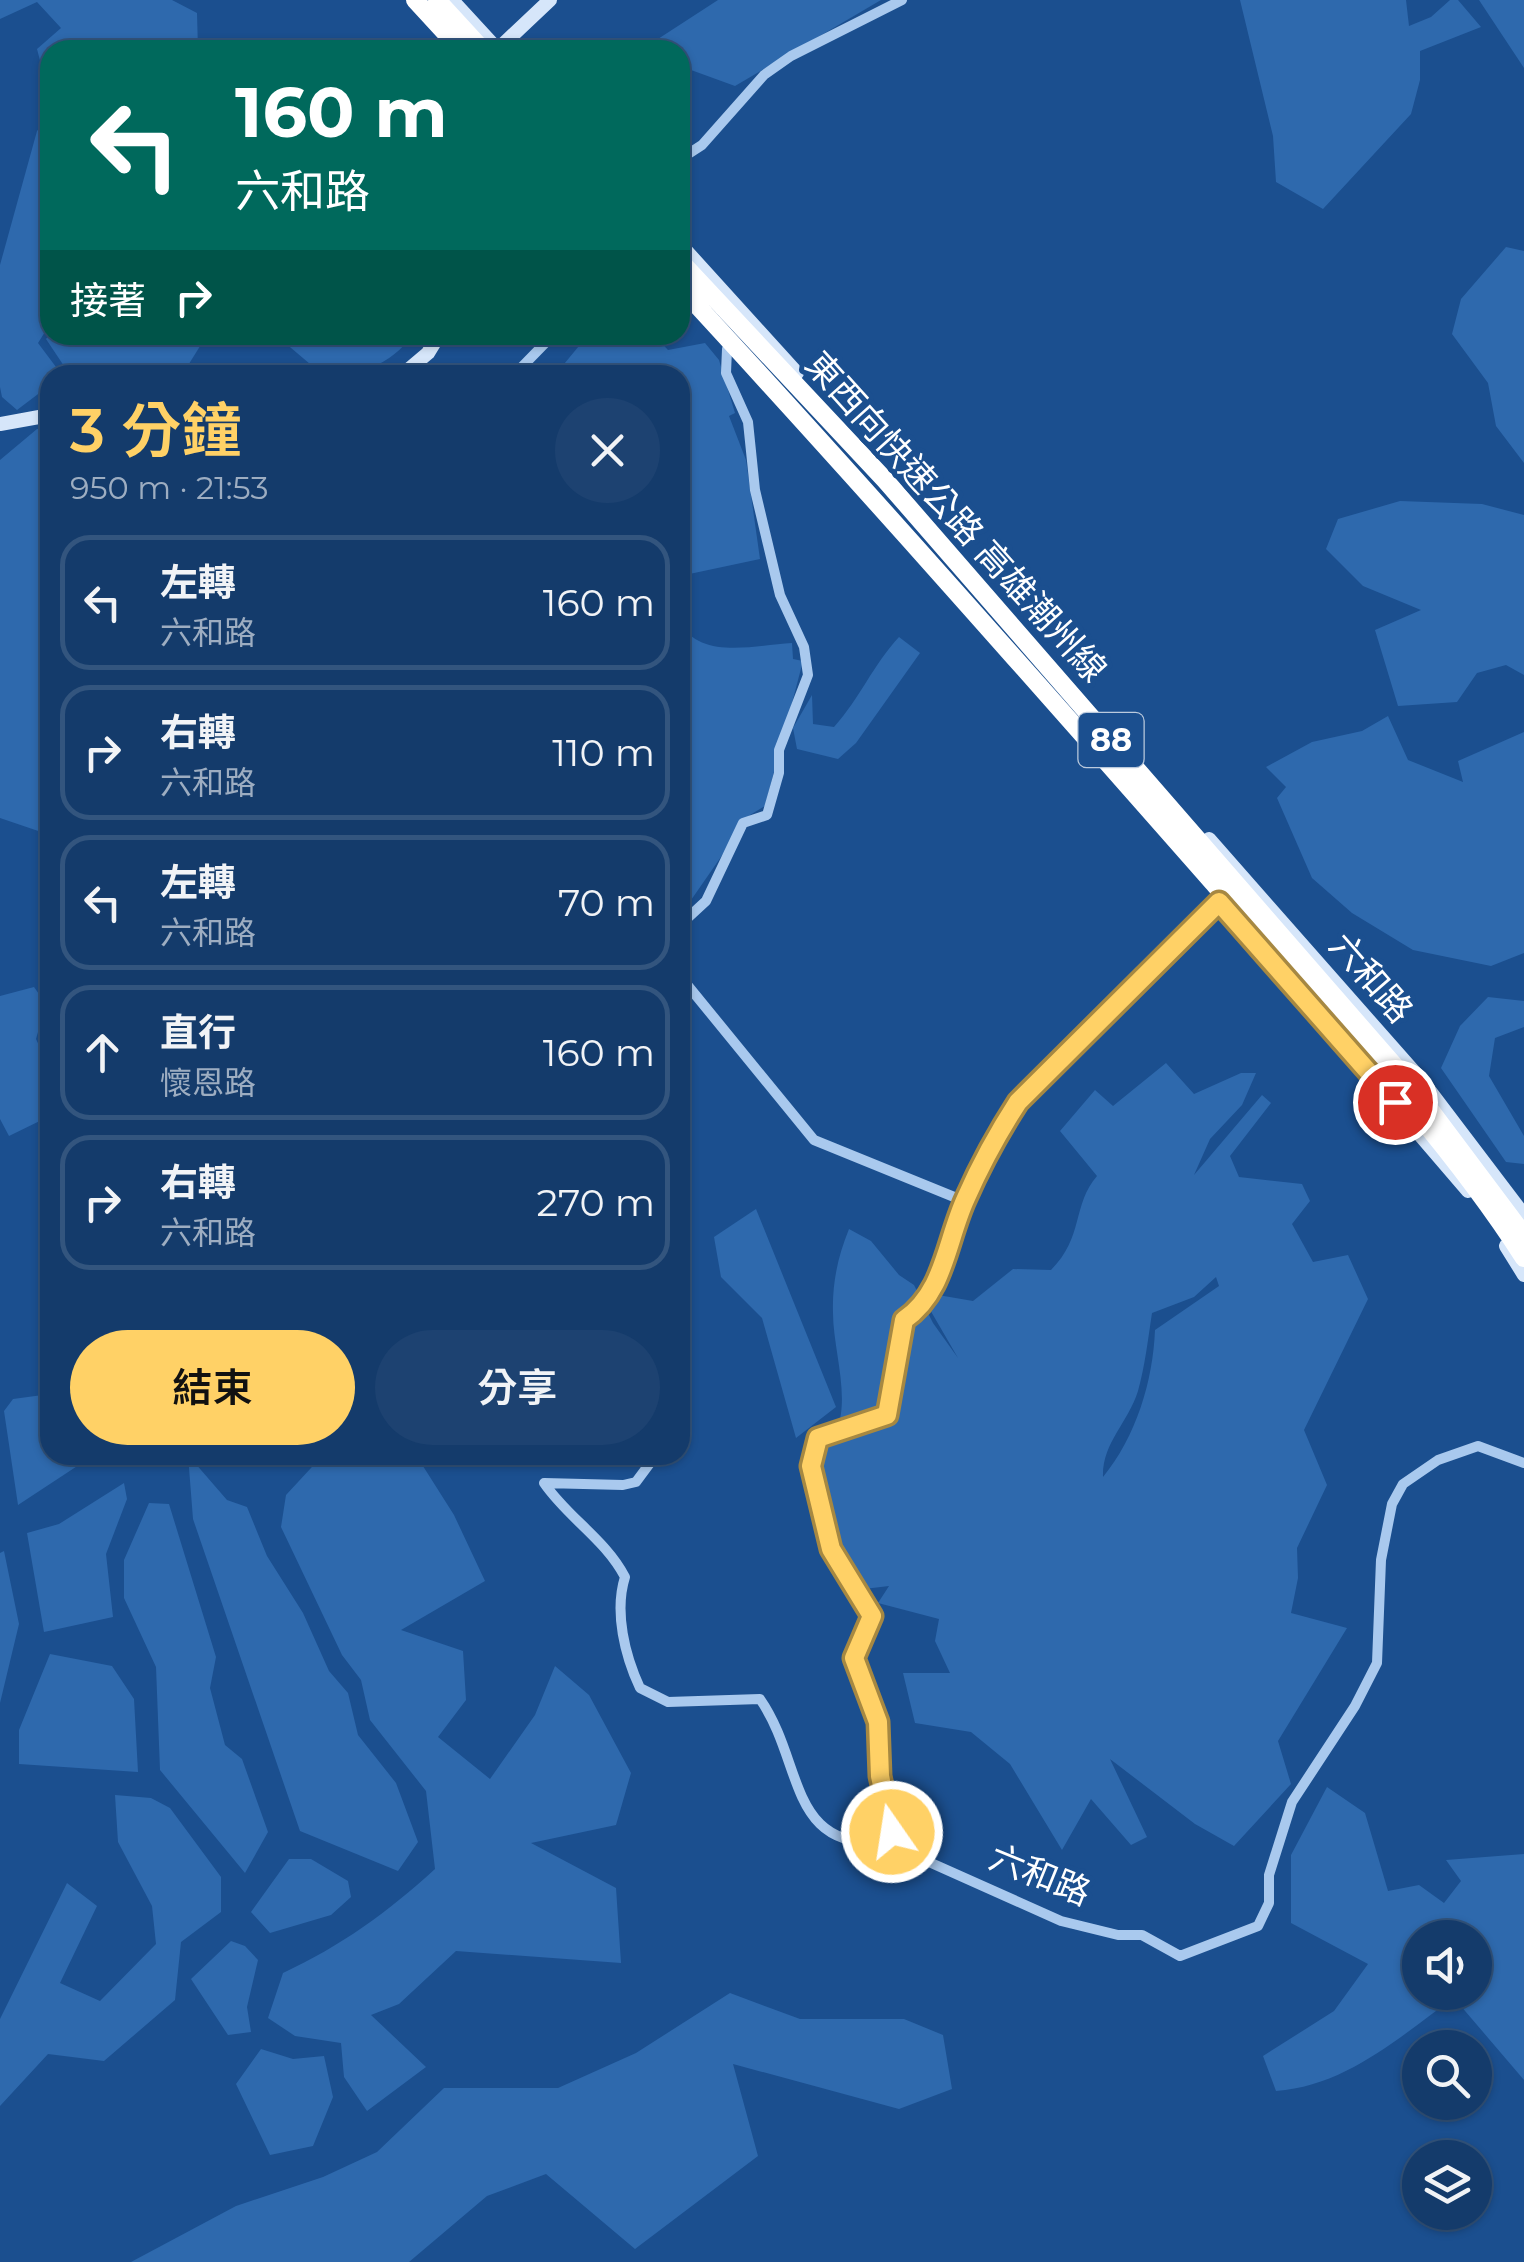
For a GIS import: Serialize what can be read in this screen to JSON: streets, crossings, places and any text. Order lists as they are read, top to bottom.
{
  "streets": {
    "highway": ["東西向快速公路 高雄潮州線", "88"],
    "main road": ["六和路"]
  },
  "page": {
    "turn": ["160 m", "六和路"],
    "then": "接著",
    "heading": ["3 分鐘", "950 m · 21:53"],
    "list": [
      {
        "name": "左轉",
        "note": "六和路",
        "value": "160 m"
      },
      {
        "name": "右轉",
        "note": "六和路",
        "value": "110 m"
      },
      {
        "name": "左轉",
        "note": "六和路",
        "value": "70 m"
      },
      {
        "name": "直行",
        "note": "懷恩路",
        "value": "160 m"
      },
      {
        "name": "右轉",
        "note": "六和路",
        "value": "270 m"
      }
    ],
    "buttons": ["結束", "分享"]
  }
}
